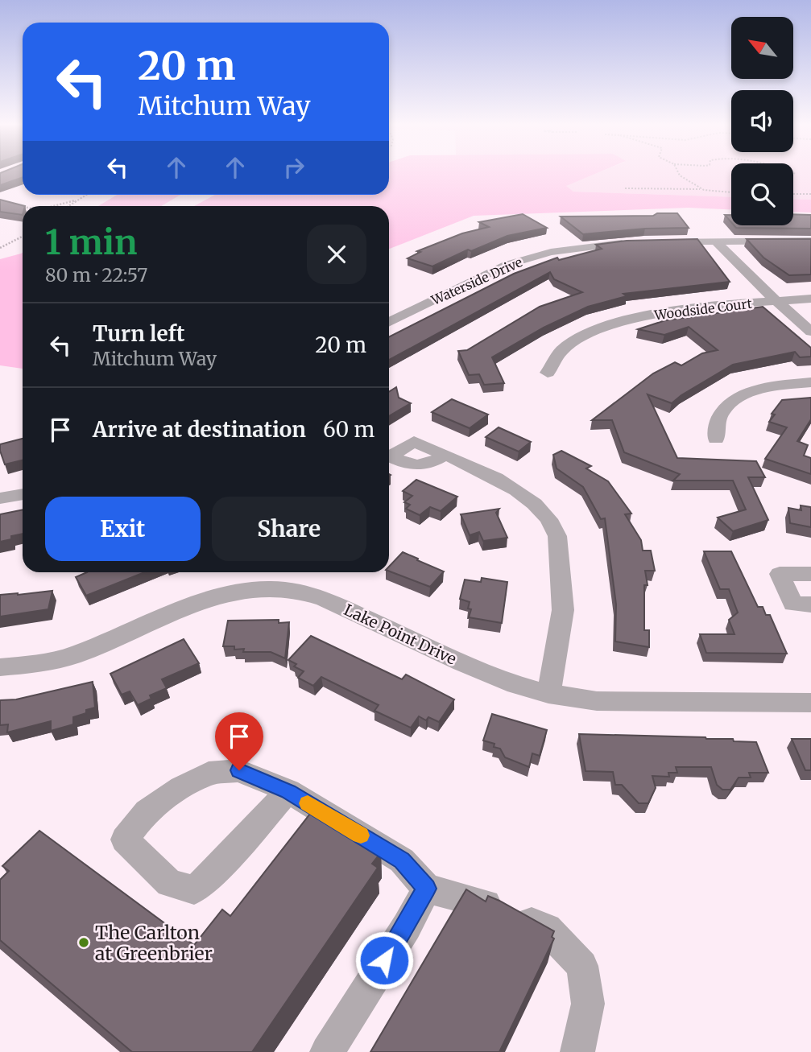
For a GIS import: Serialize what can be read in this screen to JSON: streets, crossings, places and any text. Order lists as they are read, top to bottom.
{
  "streets": {
    "street": ["Waterside Drive", "Woodside Court", "Lake Point Drive"]
  },
  "places": ["The Carlton at Greenbrier"],
  "north": "top left",
  "page": {
    "turn": ["20 m", "Mitchum Way"],
    "heading": ["1 min", "80 m · 22:57"],
    "list": [
      {
        "name": "Turn left",
        "note": "Mitchum Way",
        "value": "20 m"
      },
      {
        "name": "Arrive at destination",
        "value": "60 m"
      }
    ],
    "buttons": ["Exit", "Share"]
  }
}
